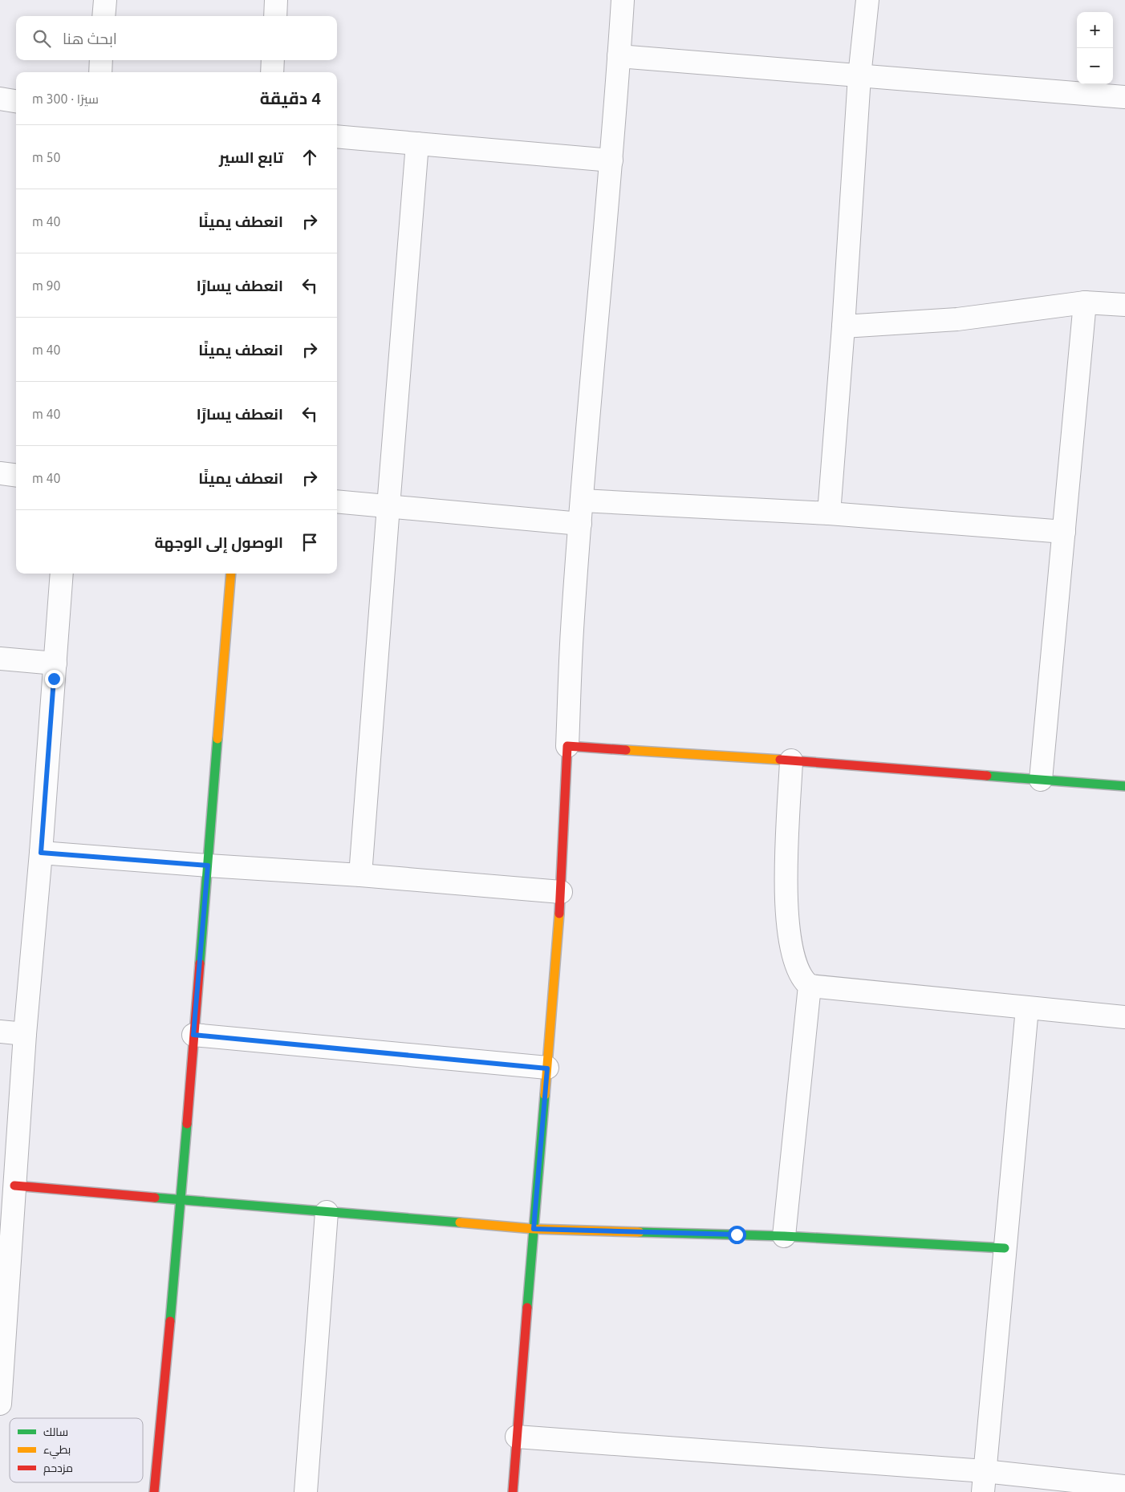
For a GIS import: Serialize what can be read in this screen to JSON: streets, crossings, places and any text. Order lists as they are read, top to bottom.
{
  "legend": ["سالك", "بطيء", "مزدحم"],
  "page": {
    "map_buttons": ["+", "−"],
    "search": "ابحث هنا",
    "heading": ["4 دقيقة", "سيرًا · 300 m"],
    "list": [
      ["تابع السير", "50 m"],
      ["انعطف يمينًا", "40 m"],
      ["انعطف يسارًا", "90 m"],
      ["انعطف يمينًا", "40 m"],
      ["انعطف يسارًا", "40 m"],
      ["انعطف يمينًا", "40 m"],
      "الوصول إلى الوجهة"
    ]
  }
}
